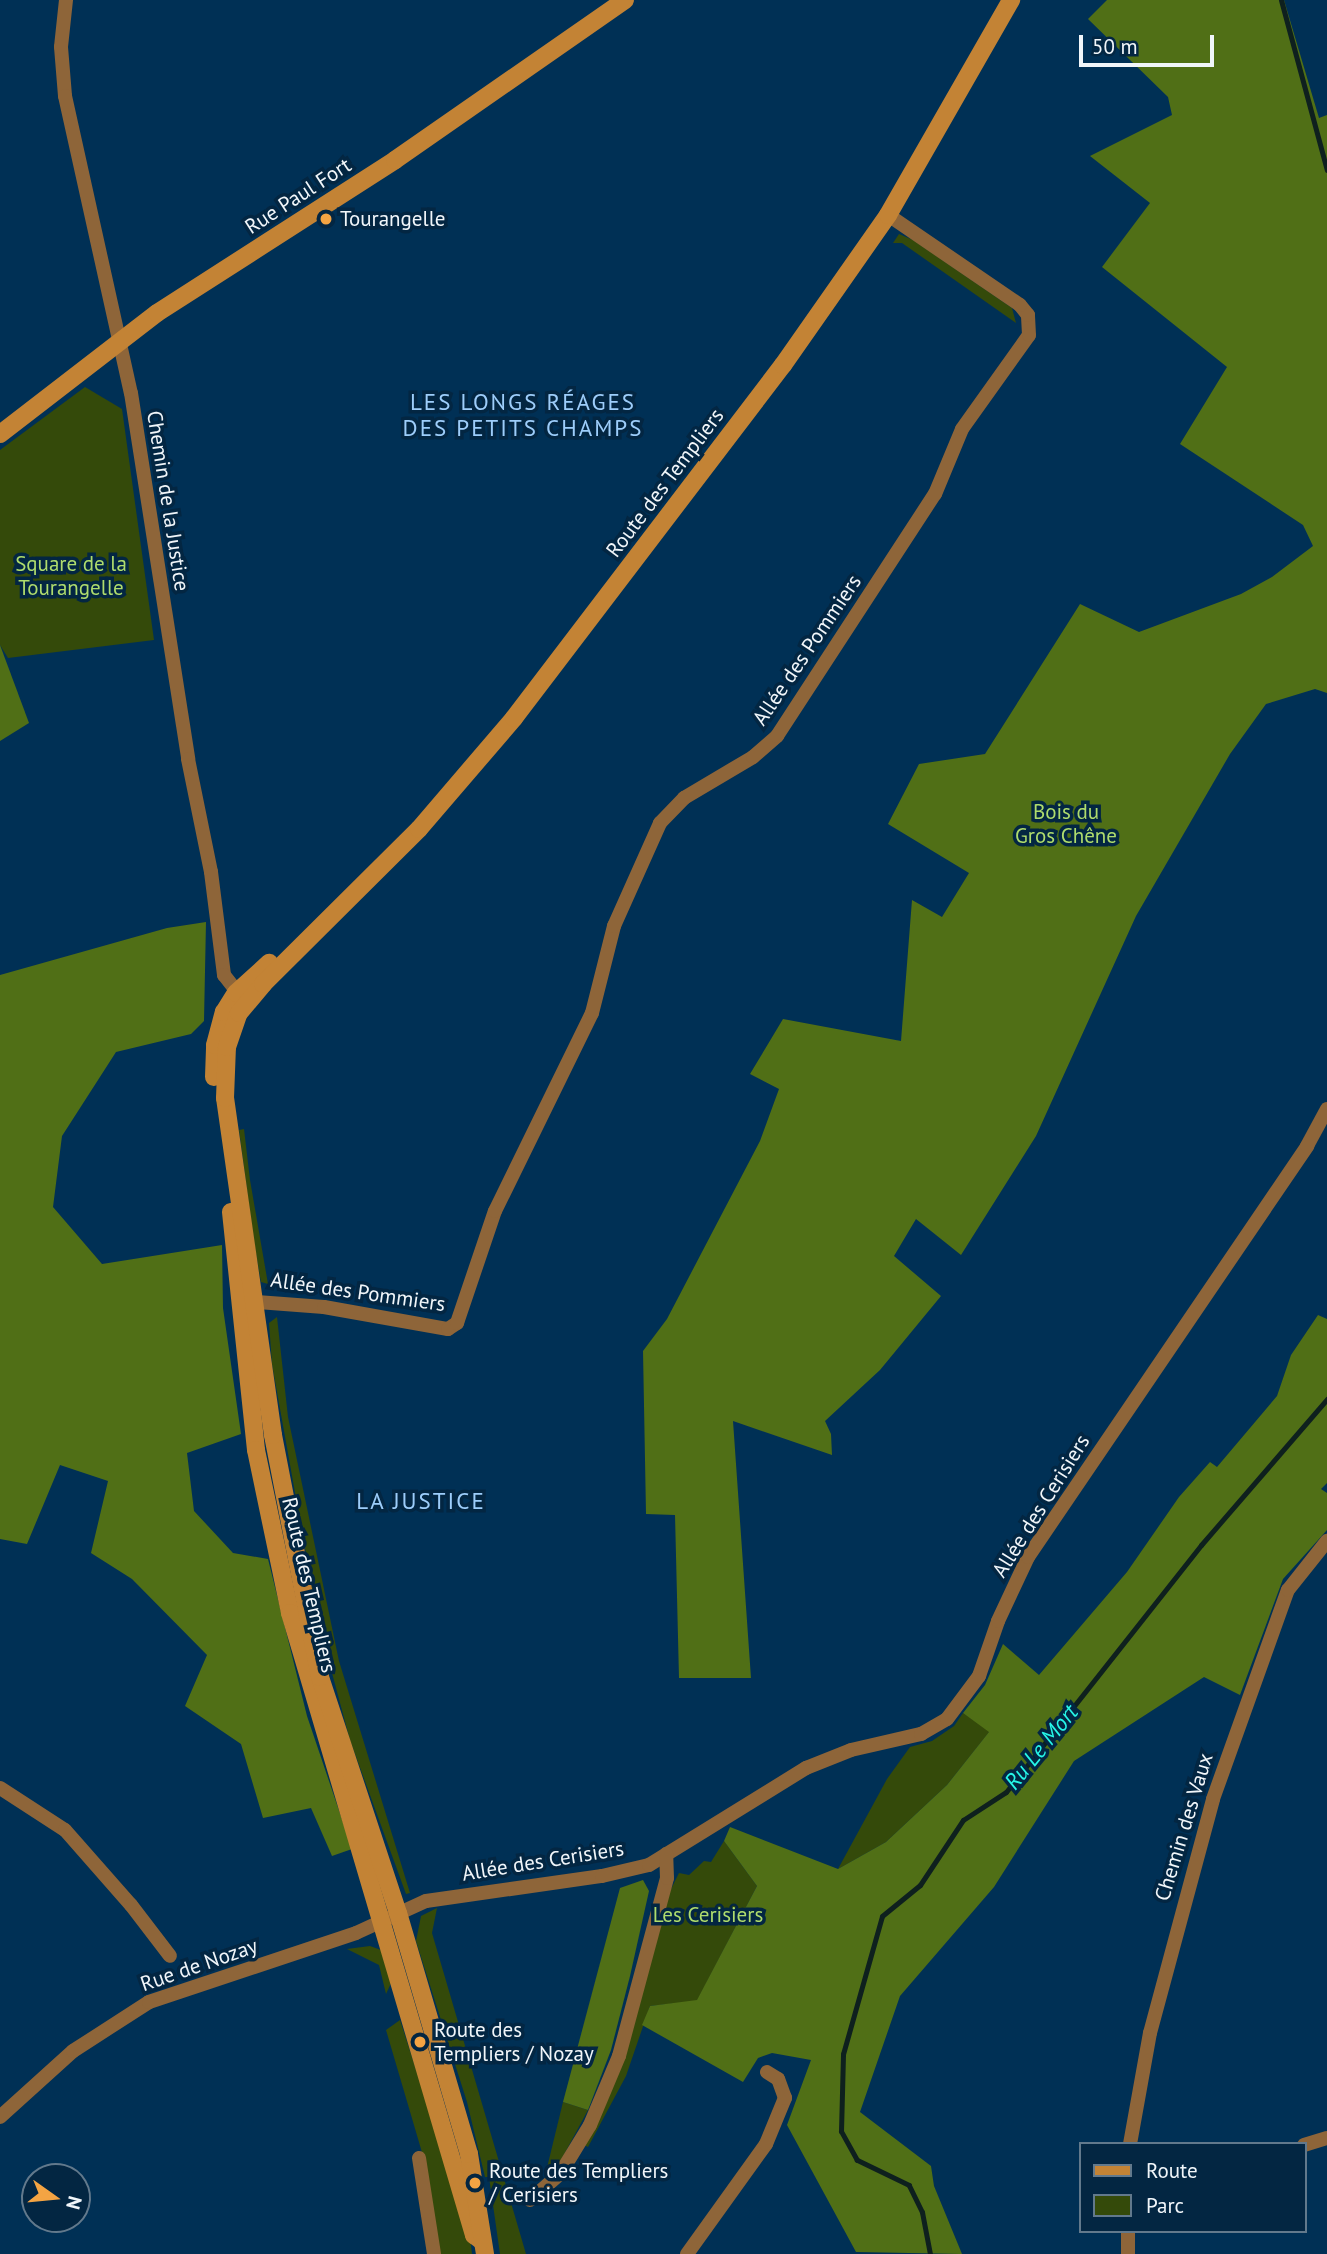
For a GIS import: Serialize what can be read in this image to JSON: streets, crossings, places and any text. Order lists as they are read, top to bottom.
{
  "streets": {
    "main road": ["Rue Paul Fort", "Route des Templiers"],
    "street": [
      "Chemin de la Justice",
      "Allée des Pommiers",
      "Allée des Cerisiers",
      "Chemin des Vaux",
      "Rue de Nozay"
    ]
  },
  "crossings": [
    ["Rue Paul Fort", "Chemin de la Justice"],
    ["Route des Templiers", "Chemin de la Justice"],
    ["Route des Templiers", "Allée des Pommiers"],
    ["Route des Templiers", "Allée des Cerisiers"],
    ["Route des Templiers", "Rue de Nozay"],
    ["Allée des Cerisiers", "Rue de Nozay"]
  ],
  "districts": ["LES LONGS RÉAGES DES PETITS CHAMPS", "LA JUSTICE"],
  "water": ["Ru Le Mort"],
  "parks": ["Square de la Tourangelle", "Bois du Gros Chêne", "Les Cerisiers"],
  "places": ["Tourangelle", "Route des Templiers / Nozay", "Route des Templiers / Cerisiers"],
  "legend": ["Route", "Parc"],
  "scale_bar": "50 m",
  "north": "right"
}
